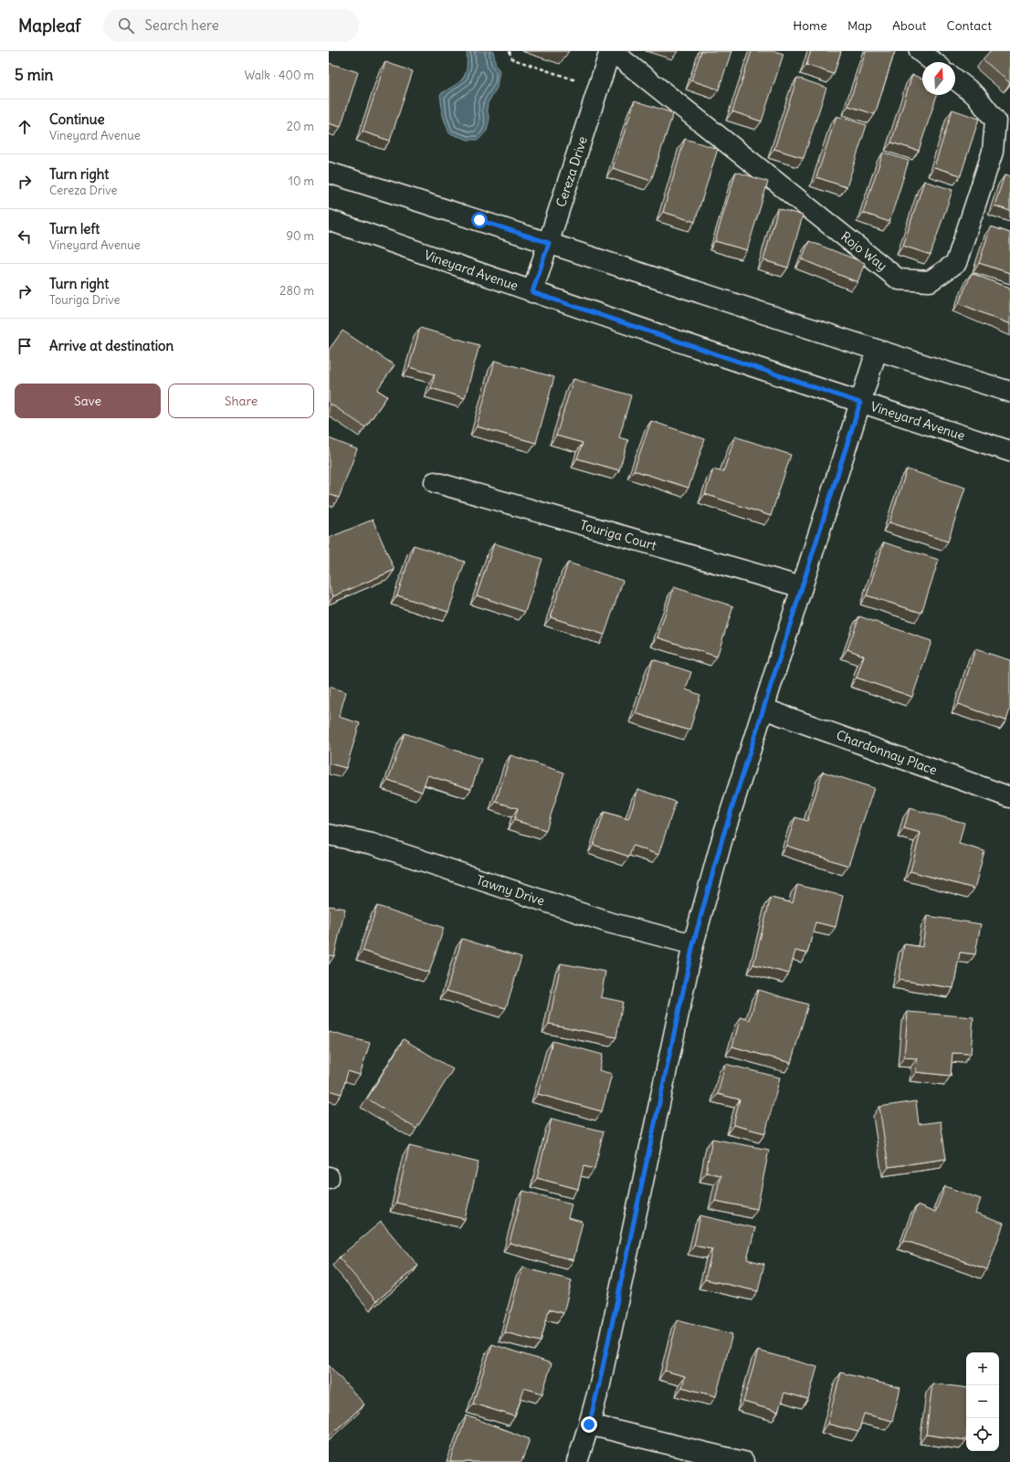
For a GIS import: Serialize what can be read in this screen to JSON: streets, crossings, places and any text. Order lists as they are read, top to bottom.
{
  "streets": {
    "street": [
      "Cereza Drive",
      "Rojo Way",
      "Vineyard Avenue",
      "Touriga Court",
      "Chardonnay Place",
      "Tawny Drive"
    ]
  },
  "crossings": [
    ["Cereza Drive", "Rojo Way"],
    ["Cereza Drive", "Vineyard Avenue"]
  ],
  "north": "top",
  "page": {
    "header": "Mapleaf",
    "search": "Search here",
    "nav": [
      "Home",
      "Map",
      "About",
      "Contact"
    ],
    "heading": ["5 min", "Walk · 400 m"],
    "list": [
      ["Continue", "Vineyard Avenue", "20 m"],
      ["Turn right", "Cereza Drive", "10 m"],
      ["Turn left", "Vineyard Avenue", "90 m"],
      ["Turn right", "Touriga Drive", "280 m"],
      "Arrive at destination"
    ],
    "buttons": ["Save", "Share"],
    "map_buttons": ["+", "−"]
  }
}
